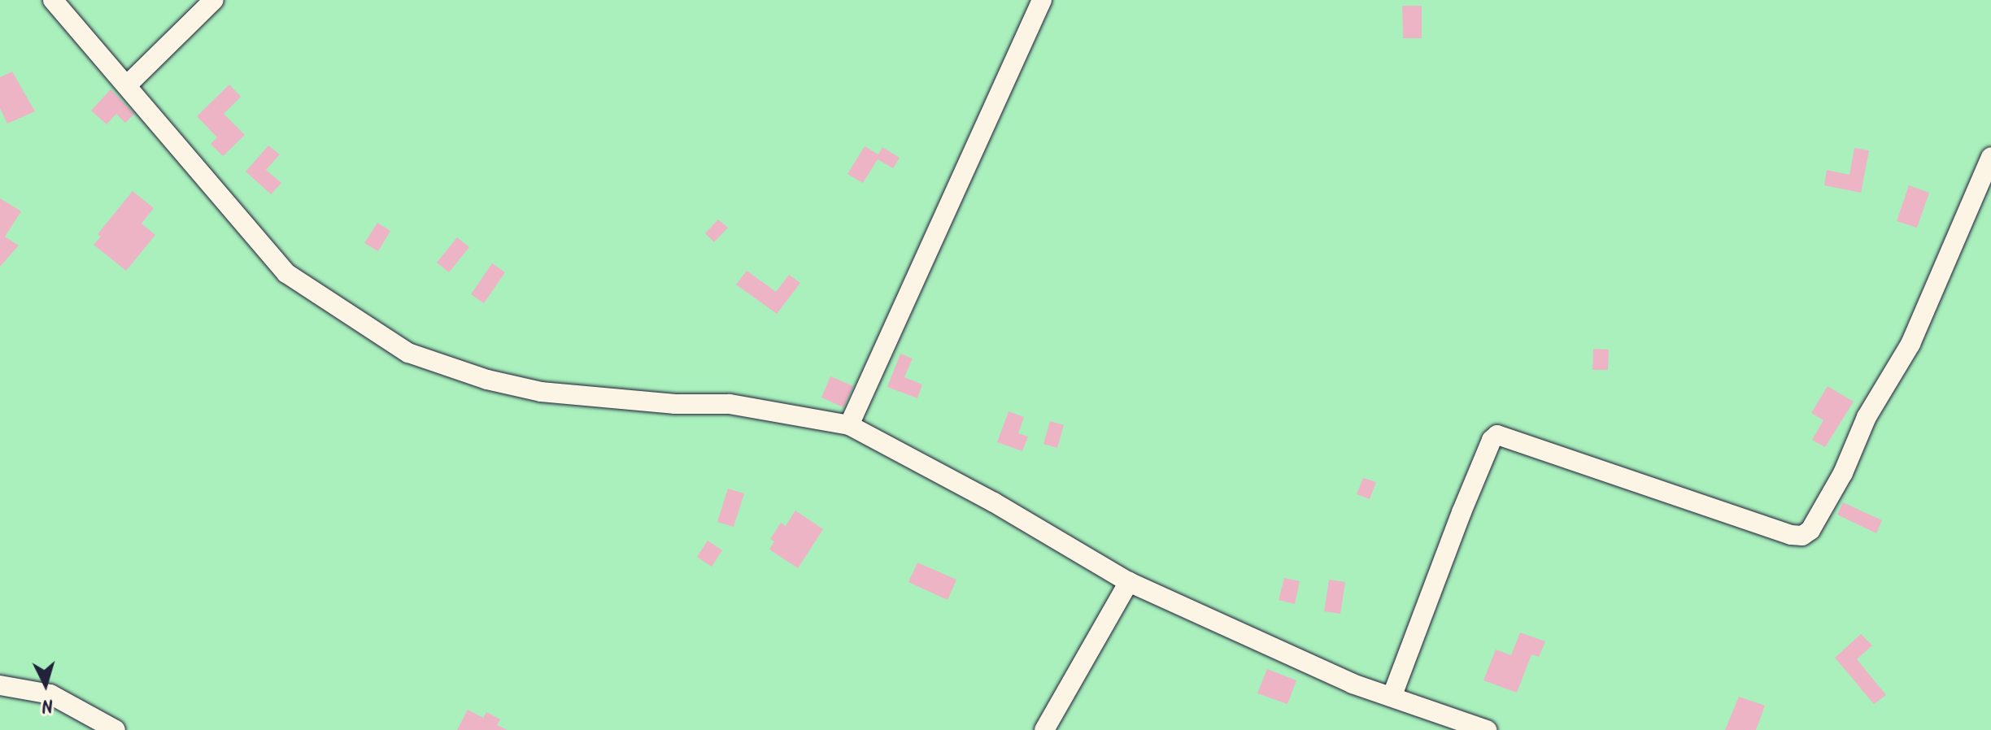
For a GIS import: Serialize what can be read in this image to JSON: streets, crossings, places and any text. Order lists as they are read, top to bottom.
{
  "north": "bottom"
}
